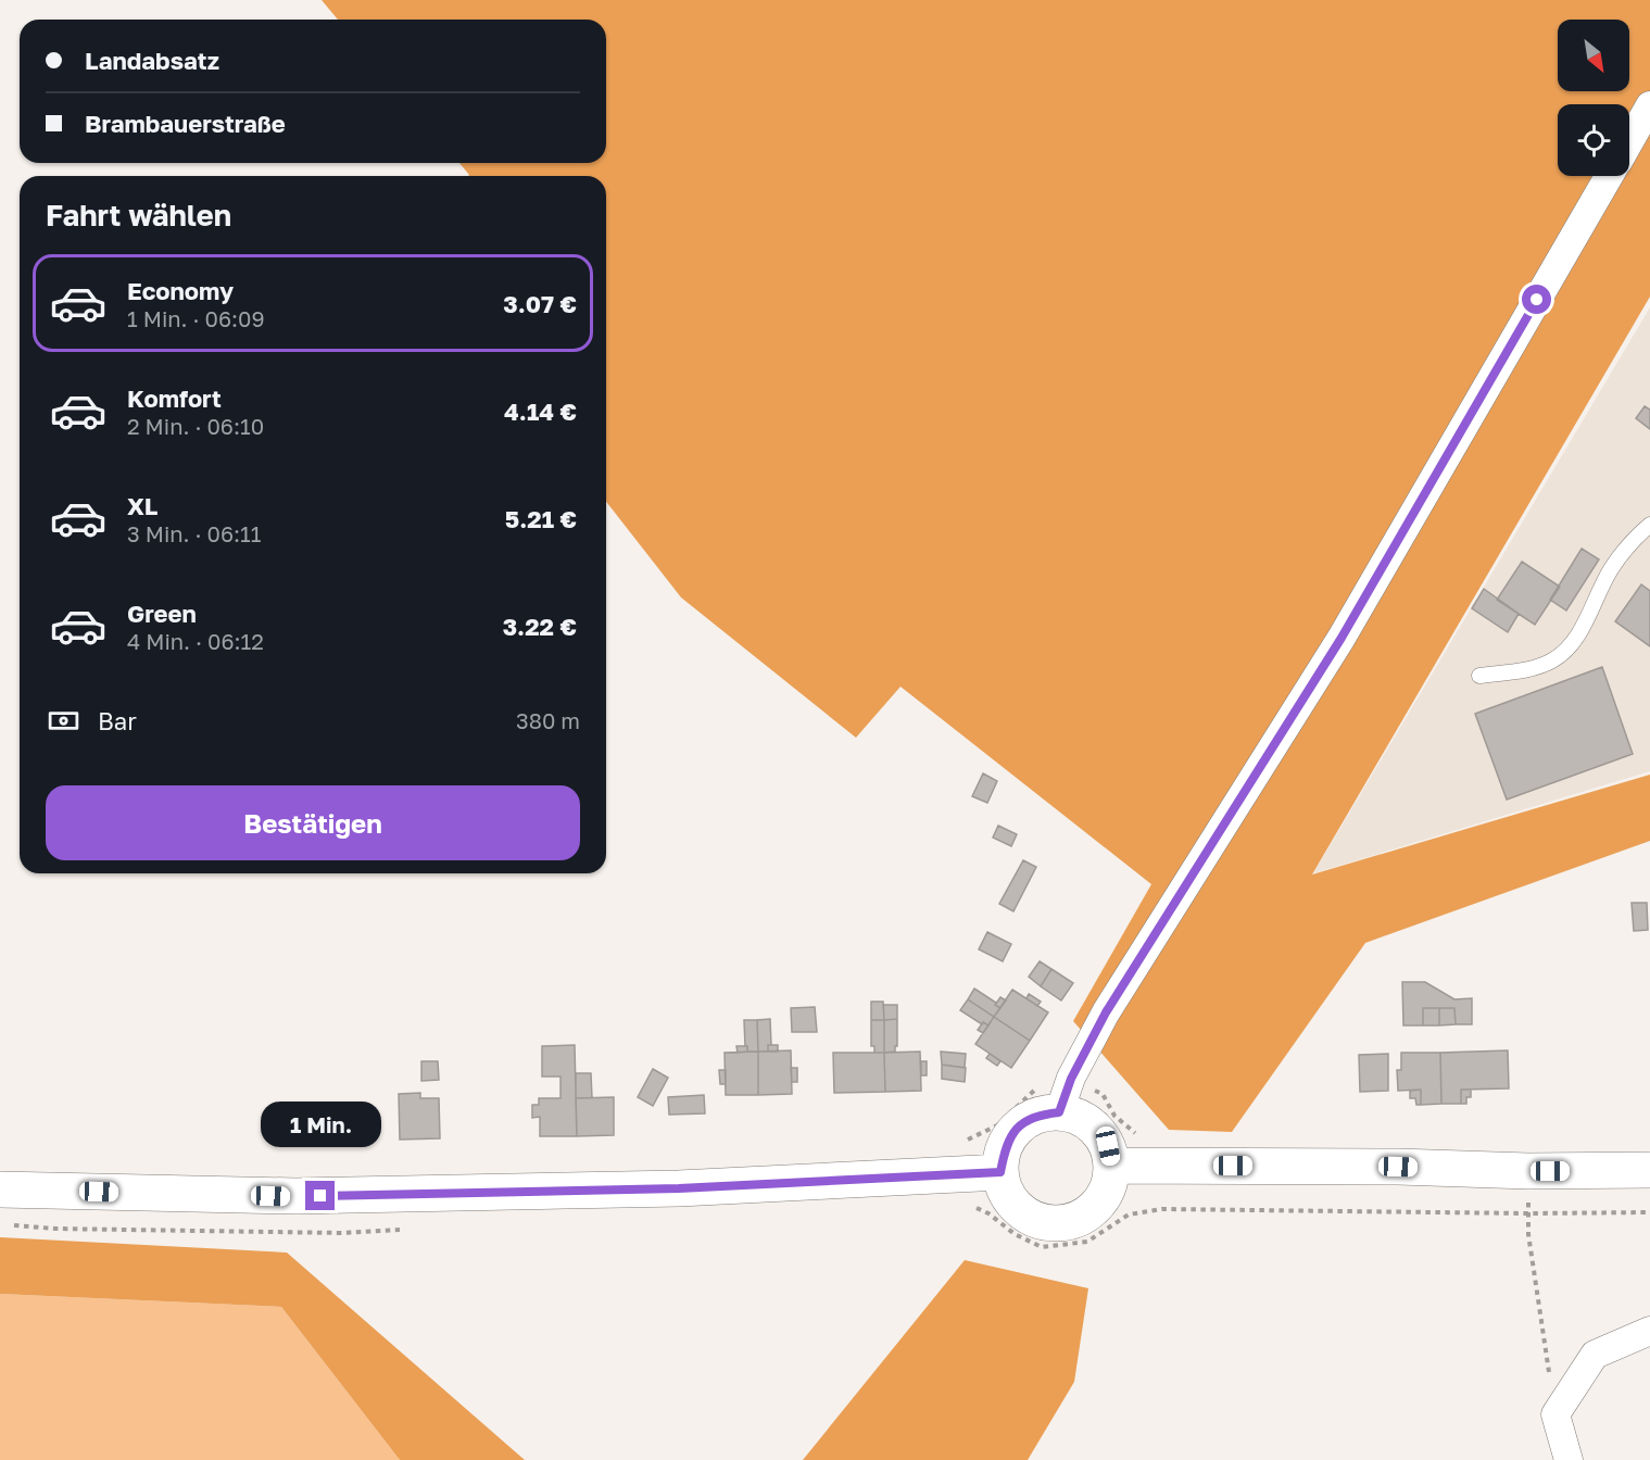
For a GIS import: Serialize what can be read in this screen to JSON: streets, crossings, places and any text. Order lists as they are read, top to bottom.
{
  "north": "bottom right",
  "page": {
    "banner": ["Landabsatz", "Brambauerstraße"],
    "heading": "Fahrt wählen",
    "list": [
      {
        "name": "Economy",
        "note": "1 Min. · 06:09",
        "value": "3.07 €"
      },
      {
        "name": "Komfort",
        "note": "2 Min. · 06:10",
        "value": "4.14 €"
      },
      {
        "name": "XL",
        "note": "3 Min. · 06:11",
        "value": "5.21 €"
      },
      {
        "name": "Green",
        "note": "4 Min. · 06:12",
        "value": "3.22 €"
      }
    ],
    "pay": ["Bar", "380 m"],
    "buttons": "Bestätigen",
    "bubble": "1 Min."
  }
}
